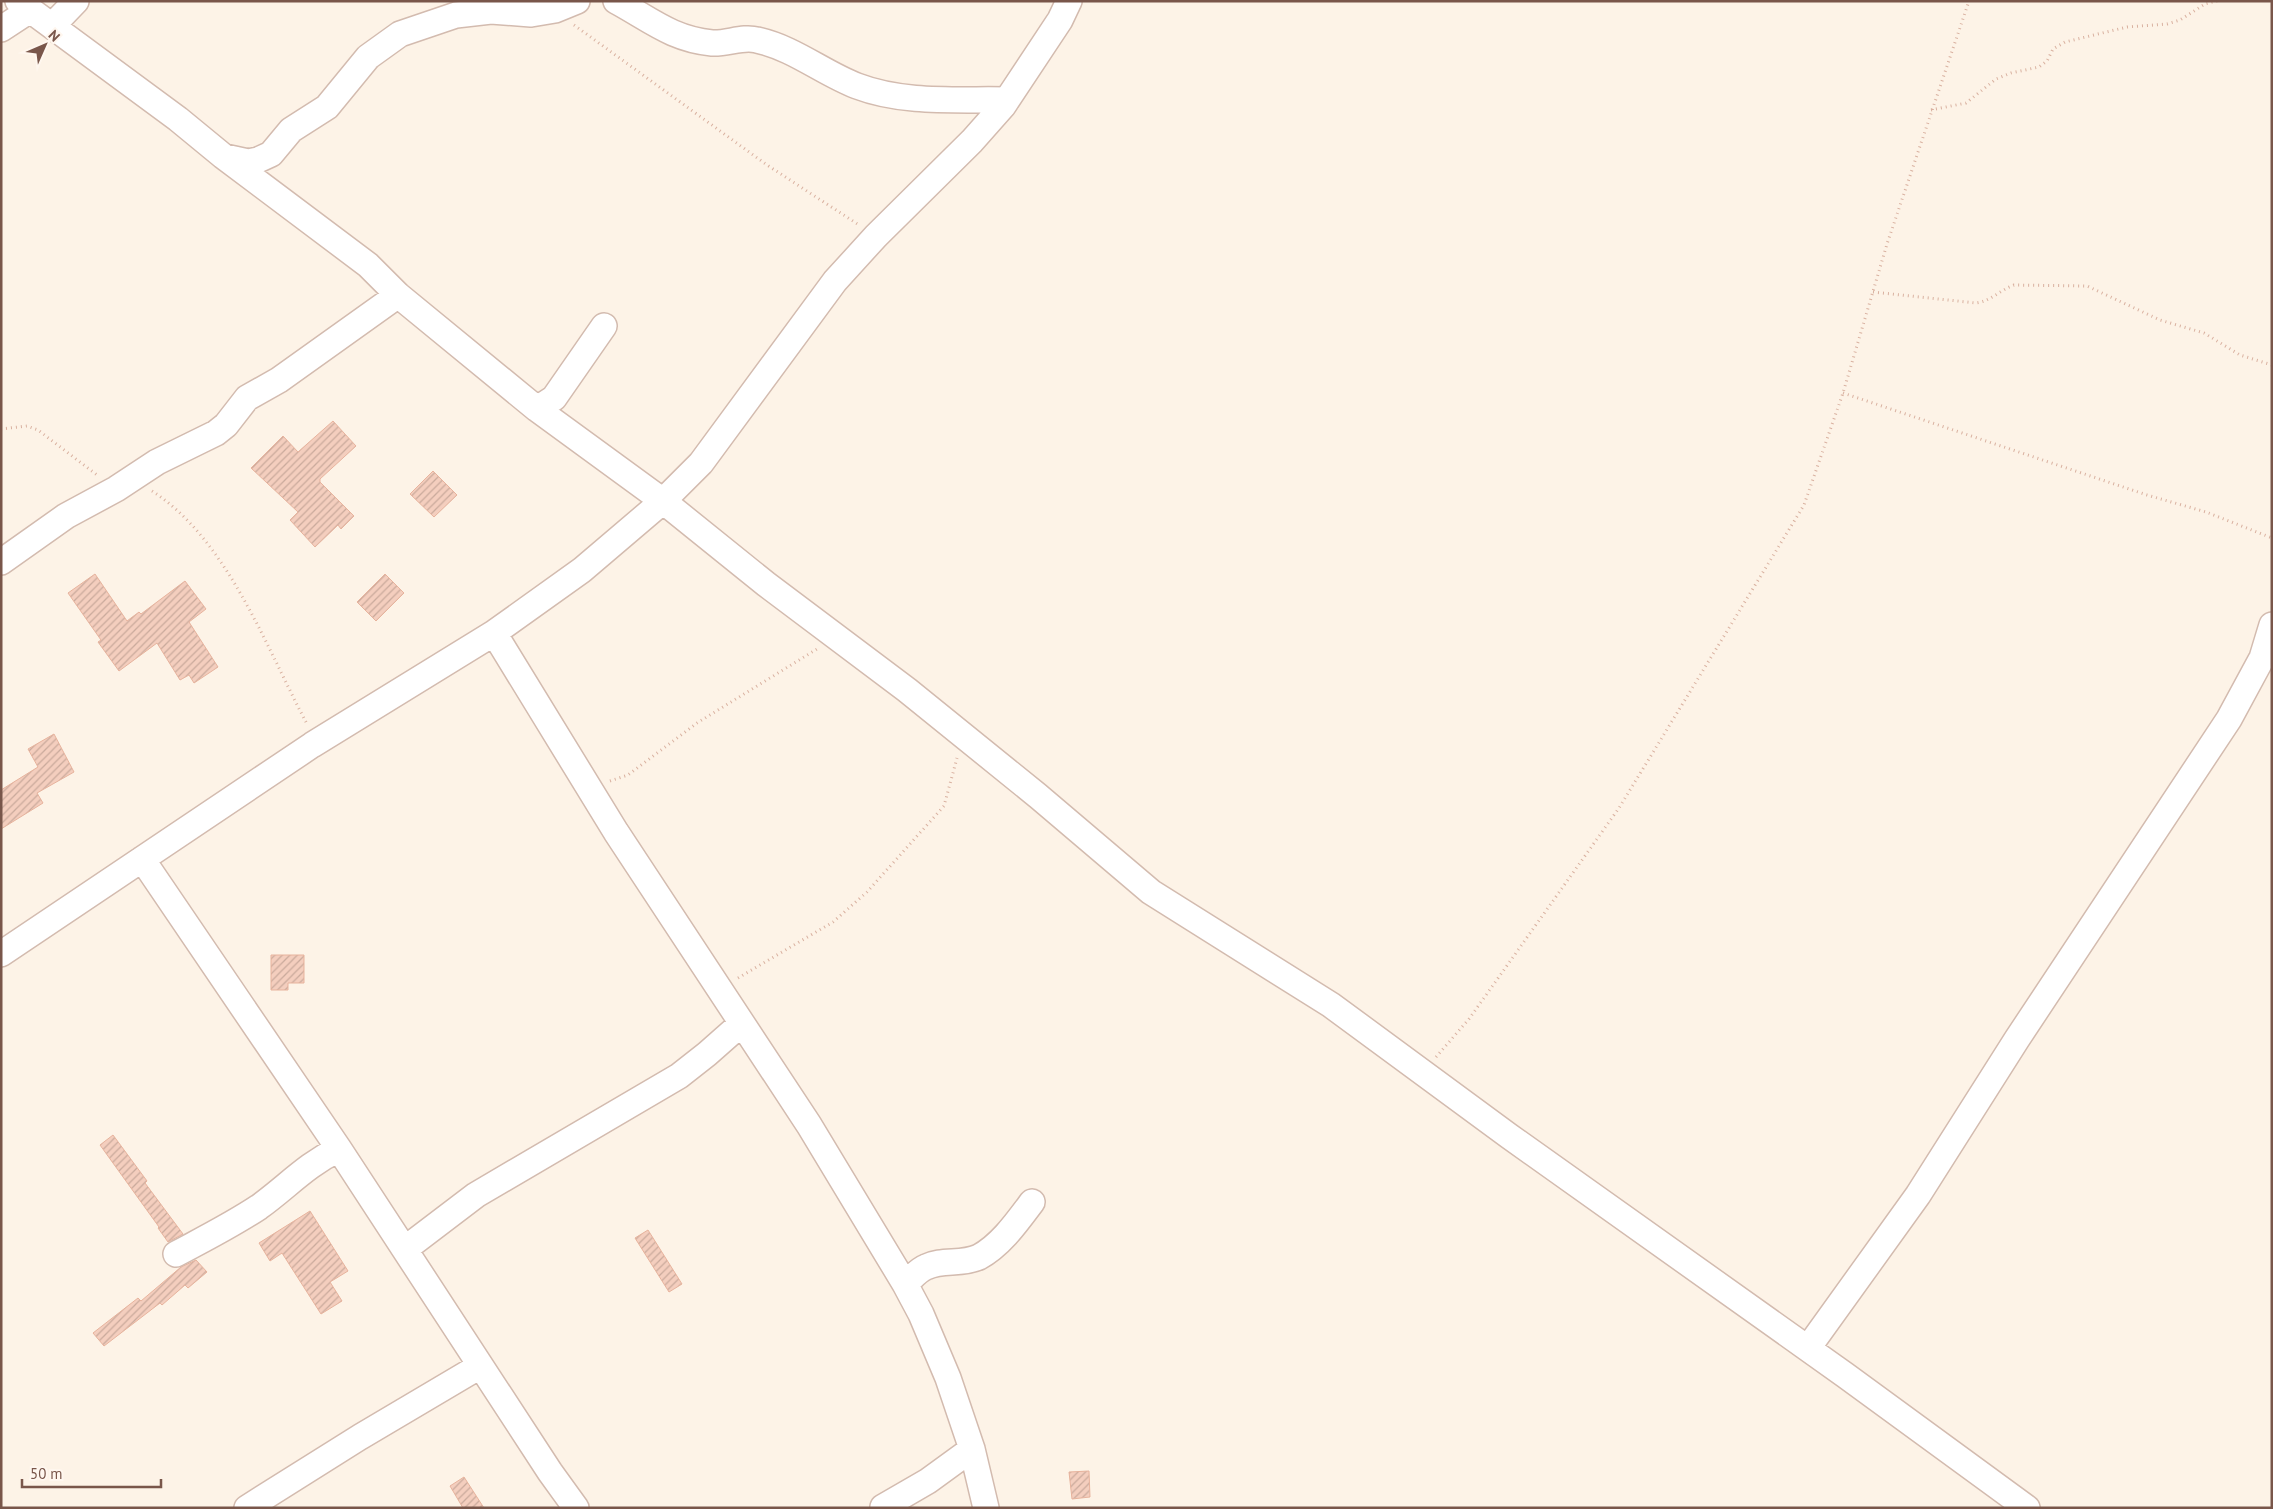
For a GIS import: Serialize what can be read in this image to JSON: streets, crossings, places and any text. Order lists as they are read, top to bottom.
{
  "scale_bar": "50 m",
  "north": "top right"
}
